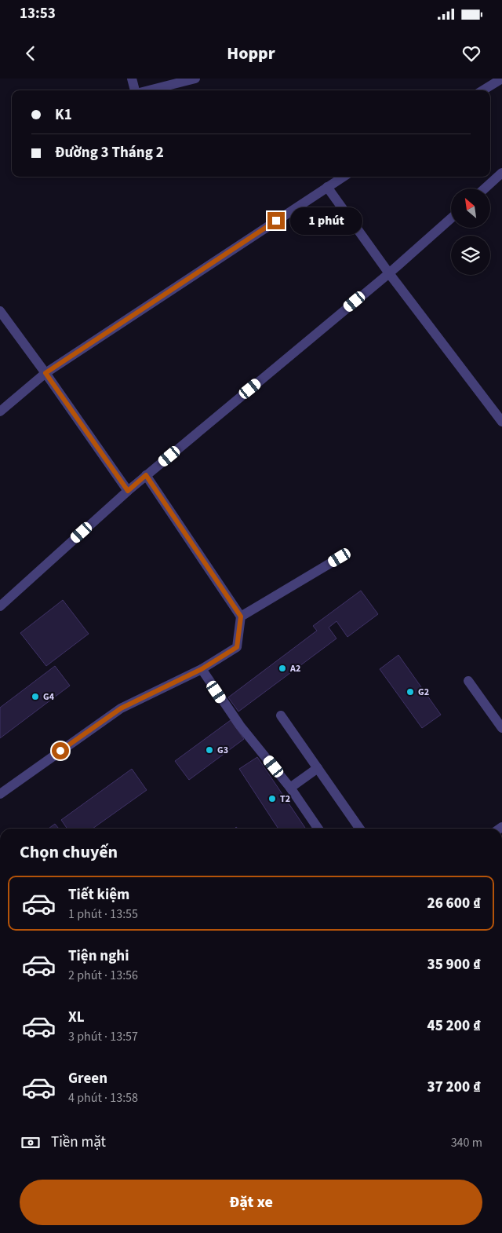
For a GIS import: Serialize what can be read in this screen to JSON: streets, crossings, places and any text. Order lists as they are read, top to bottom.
{
  "places": [
    "A2",
    "G2",
    "G4",
    "G3",
    "T2"
  ],
  "north": "top left",
  "page": {
    "status": "13:53",
    "header": "Hoppr",
    "banner": ["K1", "Đường 3 Tháng 2"],
    "bubble": "1 phút",
    "heading": "Chọn chuyến",
    "list": [
      {
        "name": "Tiết kiệm",
        "note": "1 phút · 13:55",
        "value": "26 600 ₫"
      },
      {
        "name": "Tiện nghi",
        "note": "2 phút · 13:56",
        "value": "35 900 ₫"
      },
      {
        "name": "XL",
        "note": "3 phút · 13:57",
        "value": "45 200 ₫"
      },
      {
        "name": "Green",
        "note": "4 phút · 13:58",
        "value": "37 200 ₫"
      }
    ],
    "pay": ["Tiền mặt", "340 m"],
    "buttons": "Đặt xe"
  }
}
